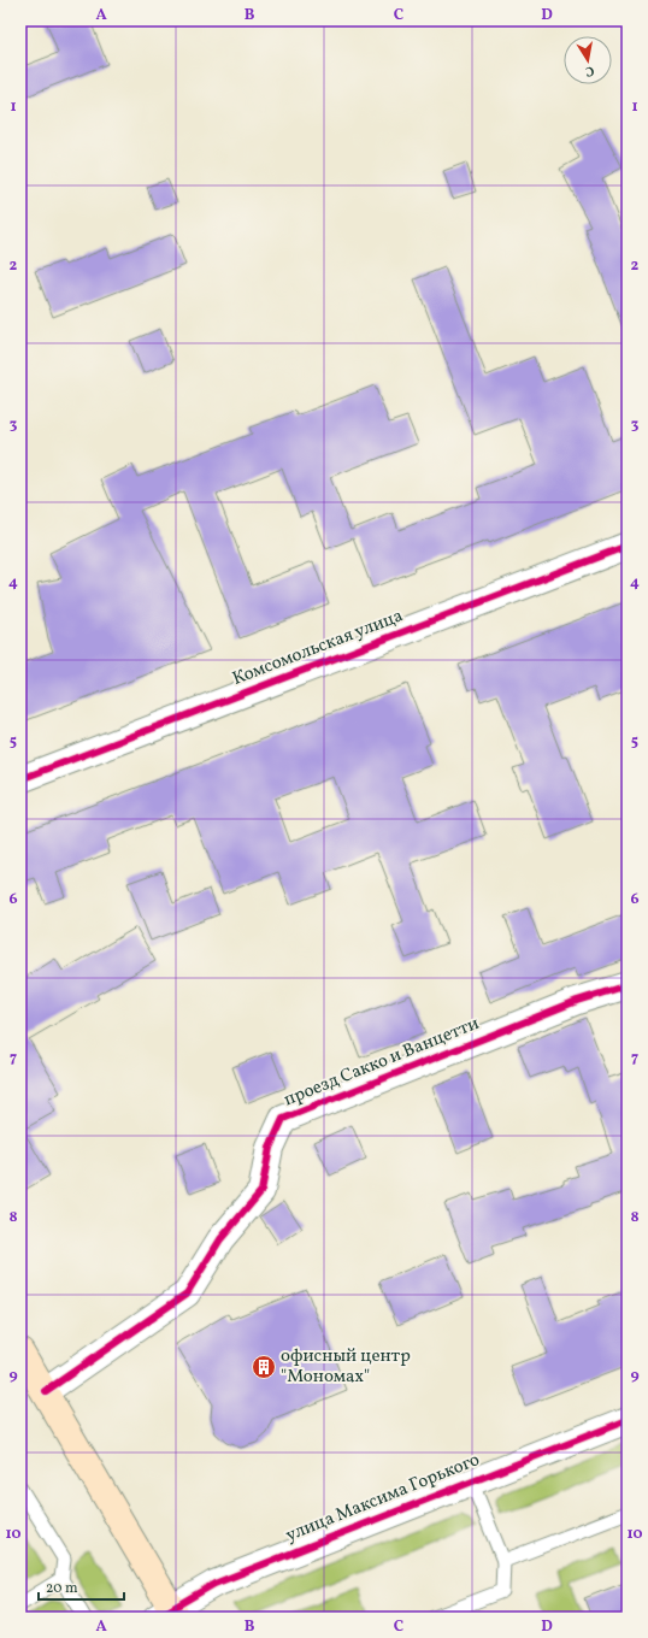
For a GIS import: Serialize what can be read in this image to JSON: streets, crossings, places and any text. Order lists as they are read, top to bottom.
{
  "streets": {
    "street": ["Комсомольская улица", "проезд Сакко и Ванцетти", "улица Максима Горького"]
  },
  "places": {
    "building": ["офисный центр \"Мономах\""]
  },
  "scale_bar": "20 m",
  "north": "bottom",
  "grid": {
    "columns": [
      "A",
      "B",
      "C",
      "D"
    ],
    "rows": [
      "1",
      "2",
      "3",
      "4",
      "5",
      "6",
      "7",
      "8",
      "9",
      "10"
    ]
  }
}
